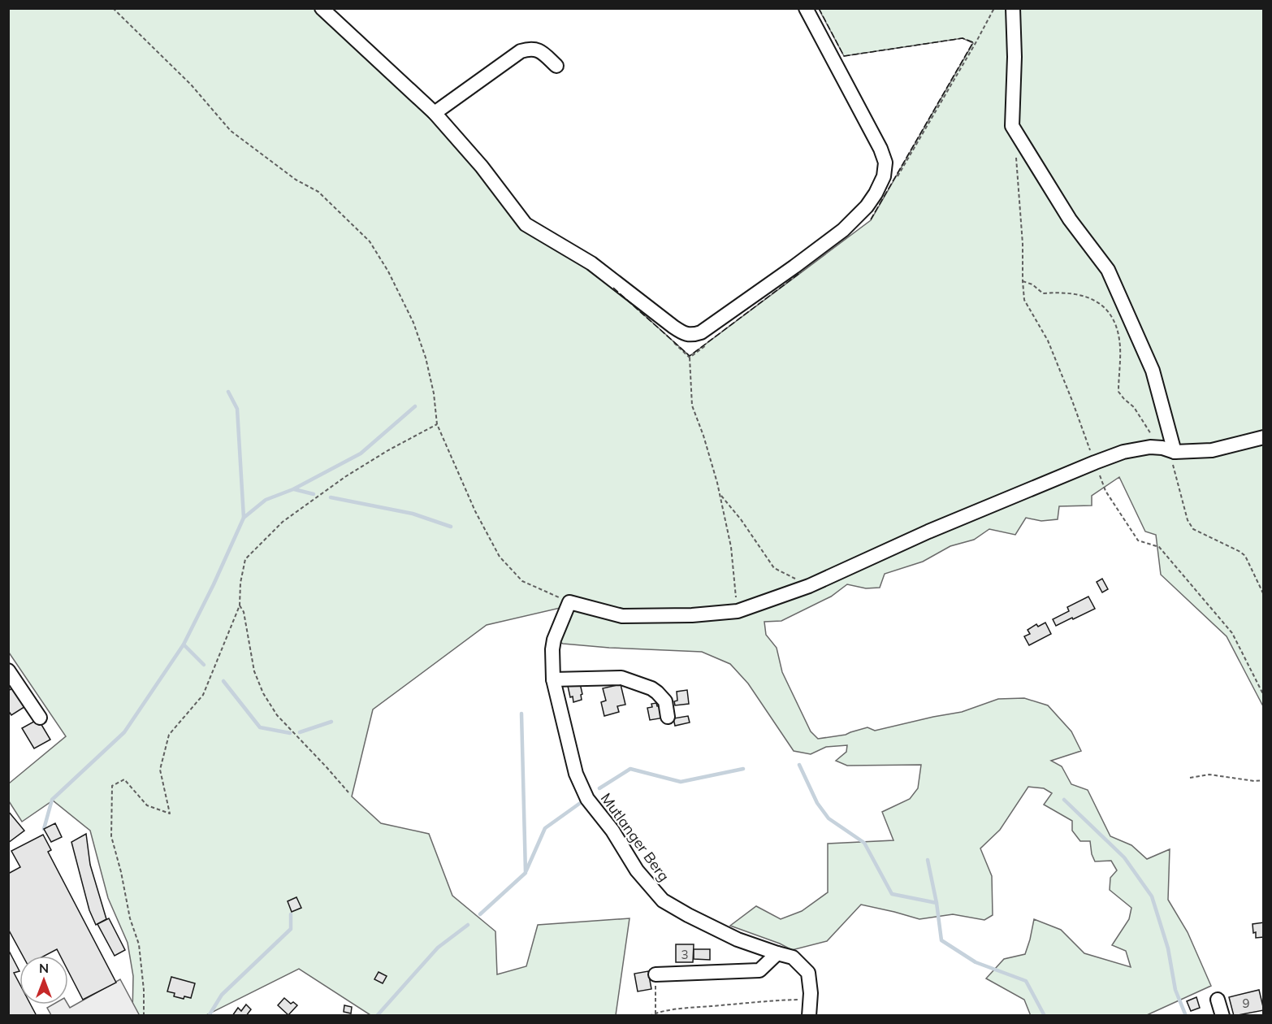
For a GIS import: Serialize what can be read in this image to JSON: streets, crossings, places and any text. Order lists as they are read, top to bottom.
{
  "streets": {
    "street": ["Mutlanger Berg"]
  },
  "house_numbers": ["3", "9"],
  "north": "top"
}
